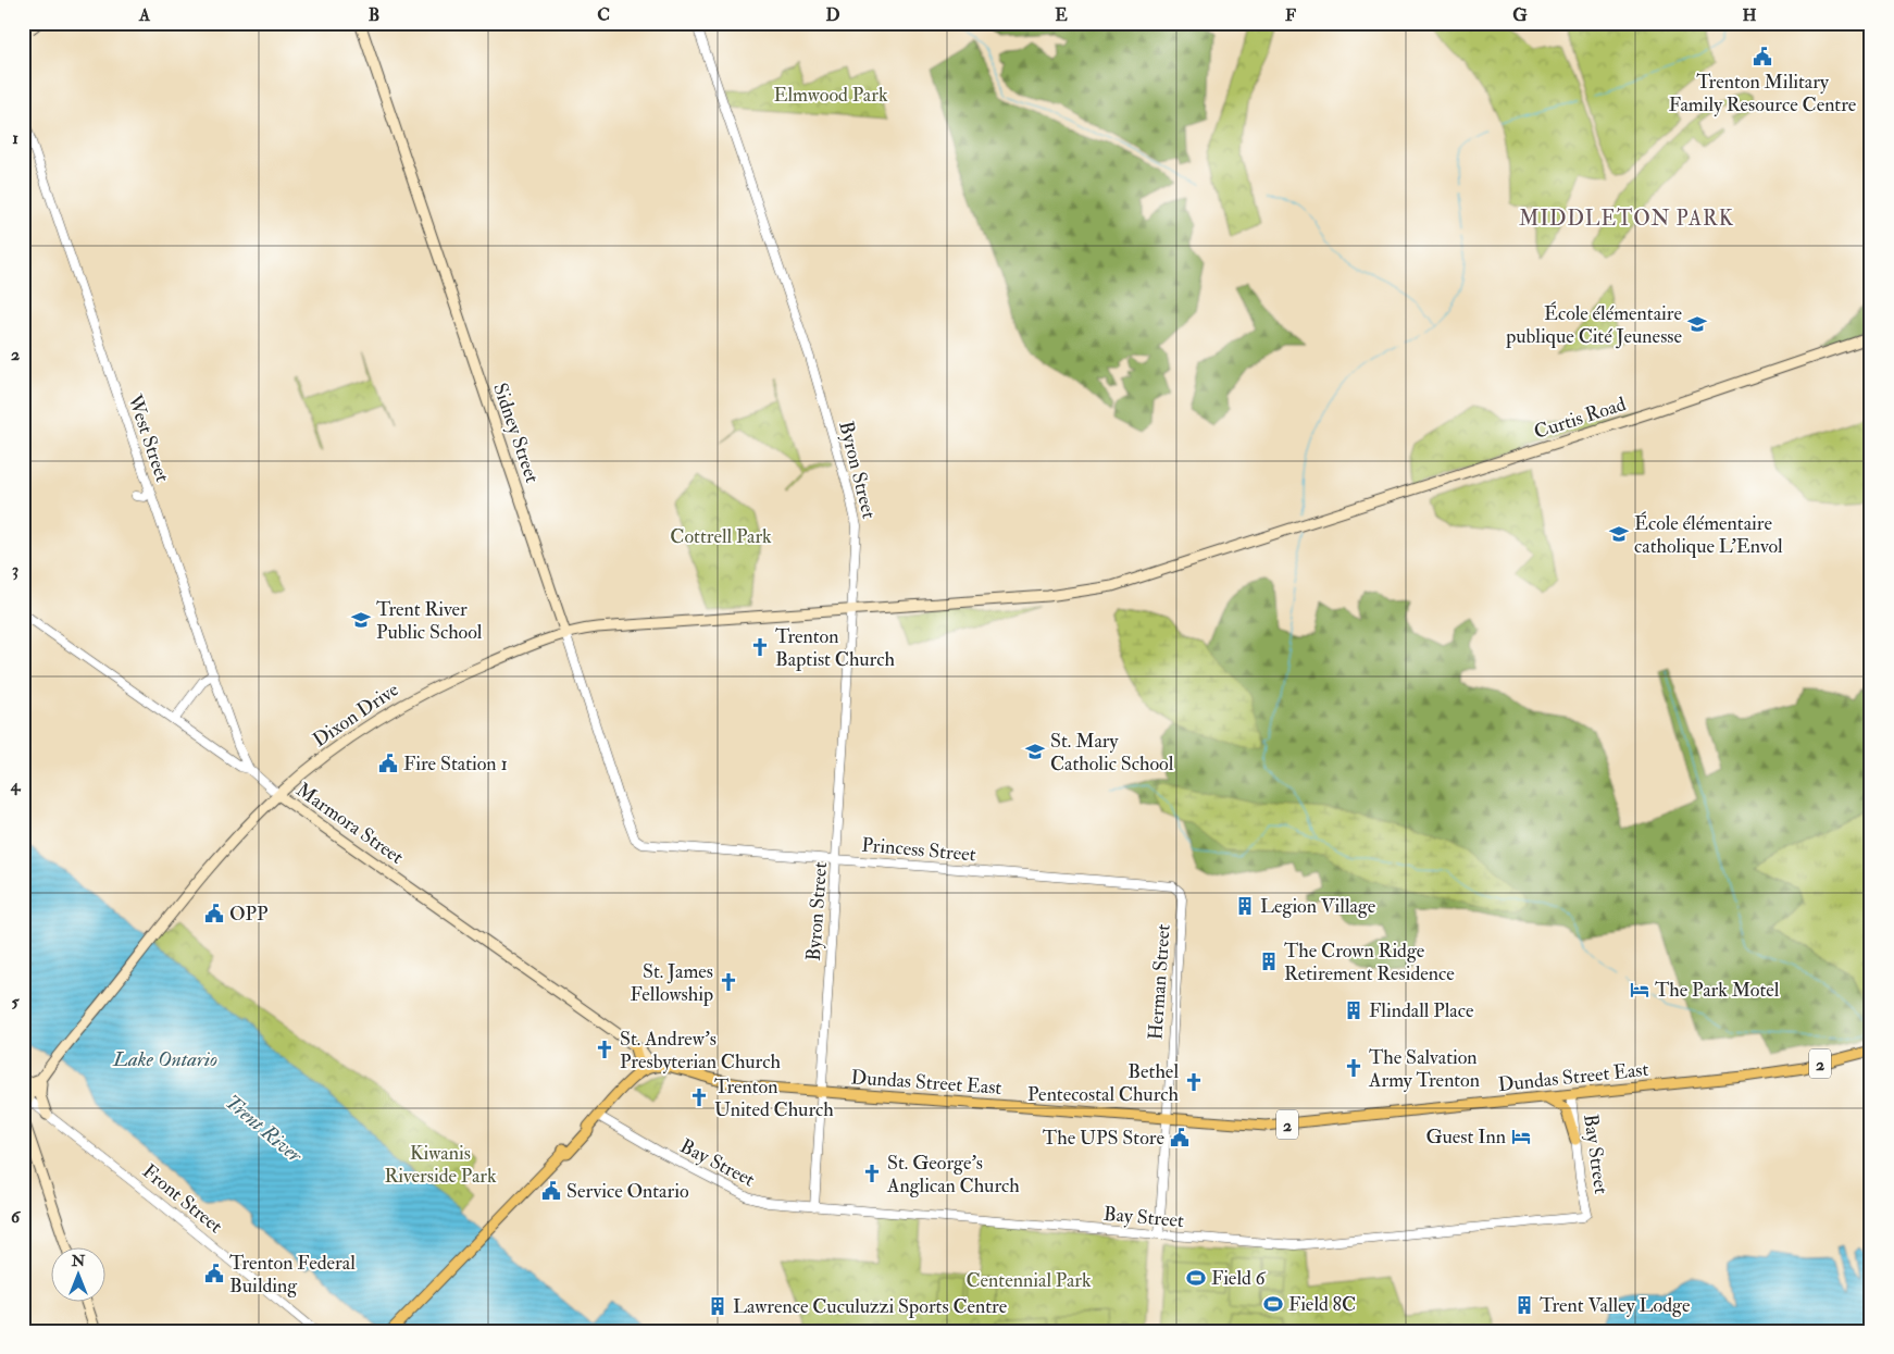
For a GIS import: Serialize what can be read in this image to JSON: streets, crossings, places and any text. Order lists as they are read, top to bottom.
{
  "streets": {
    "main road": [
      "Curtis Road",
      "Sidney Street",
      "Dixon Drive",
      "Marmora Street",
      "2",
      "Dundas Street East"
    ],
    "street": [
      "West Street",
      "Byron Street",
      "Princess Street",
      "Herman Street",
      "Bay Street",
      "Front Street"
    ]
  },
  "crossings": [
    ["Curtis Road", "Byron Street"],
    ["Curtis Road", "Dixon Drive"],
    ["Sidney Street", "Dixon Drive"],
    ["Sidney Street", "Princess Street"],
    ["West Street", "Marmora Street"],
    ["Byron Street", "Dixon Drive"],
    ["Byron Street", "Princess Street"],
    ["Byron Street", "Dundas Street East"],
    ["Byron Street", "Bay Street"],
    ["Dixon Drive", "Marmora Street"],
    ["Dixon Drive", "Front Street"],
    ["Marmora Street", "Dundas Street East"],
    ["Princess Street", "Herman Street"],
    ["Herman Street", "Dundas Street East"],
    ["Herman Street", "Bay Street"],
    ["Dundas Street East", "Bay Street"]
  ],
  "districts": ["MIDDLETON PARK"],
  "water": ["Lake Ontario", "Trent River"],
  "parks": [
    "Elmwood Park",
    "Cottrell Park",
    "Kiwanis Riverside Park",
    "Centennial Park"
  ],
  "places": {
    "public building": [
      "Trenton Military Family Resource Centre",
      "Fire Station 1",
      "OPP",
      "The UPS Store",
      "Service Ontario",
      "Trenton Federal Building"
    ],
    "school or university": [
      "École élémentaire publique Cité Jeunesse",
      "École élémentaire catholique L'Envol",
      "Trent River Public School",
      "St. Mary Catholic School"
    ],
    "church": [
      "Trenton Baptist Church",
      "St. James Fellowship",
      "St. Andrew's Presbyterian Church",
      "The Salvation Army Trenton",
      "Bethel Pentecostal Church",
      "Trenton United Church",
      "St. George's Anglican Church"
    ],
    "building": [
      "Legion Village",
      "The Crown Ridge Retirement Residence",
      "Flindall Place",
      "Trent Valley Lodge",
      "Lawrence Cuculuzzi Sports Centre"
    ],
    "hotel": ["The Park Motel", "Guest Inn"],
    "sports": ["Field 6", "Field 8C"]
  },
  "north": "top",
  "grid": {
    "columns": [
      "A",
      "B",
      "C",
      "D",
      "E",
      "F",
      "G",
      "H"
    ],
    "rows": [
      "1",
      "2",
      "3",
      "4",
      "5",
      "6"
    ]
  }
}
